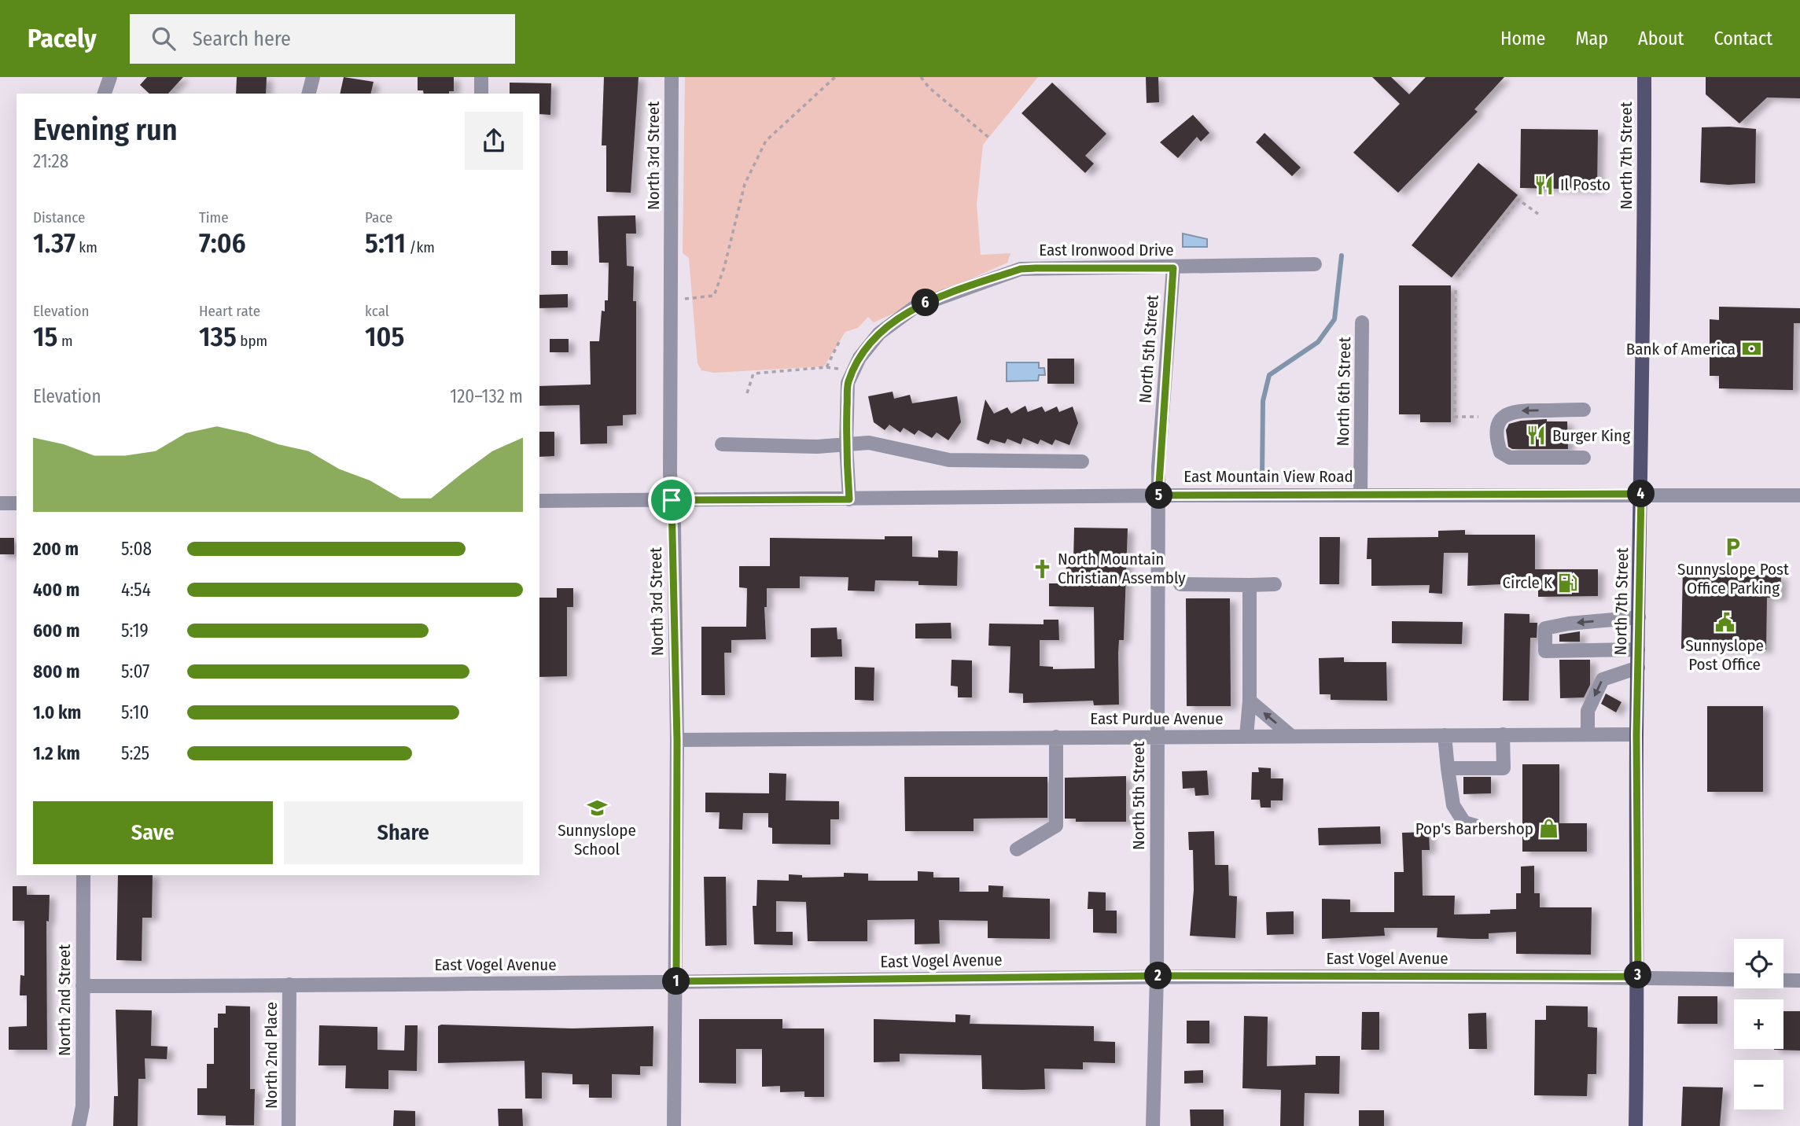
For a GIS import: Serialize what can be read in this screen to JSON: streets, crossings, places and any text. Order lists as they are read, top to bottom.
{
  "streets": {
    "main road": ["North 7th Street"],
    "street": [
      "North 3rd Street",
      "East Ironwood Drive",
      "North 5th Street",
      "North 6th Street",
      "East Mountain View Road",
      "East Purdue Avenue",
      "East Vogel Avenue",
      "North 2nd Street",
      "North 2nd Place"
    ]
  },
  "crossings": [
    ["North 3rd Street", "East Mountain View Road"],
    ["North 3rd Street", "East Purdue Avenue"],
    ["North 3rd Street", "East Vogel Avenue"],
    ["North 7th Street", "East Mountain View Road"],
    ["North 7th Street", "East Purdue Avenue"],
    ["North 7th Street", "East Vogel Avenue"],
    ["East Ironwood Drive", "North 5th Street"],
    ["East Ironwood Drive", "East Mountain View Road"],
    ["North 5th Street", "East Mountain View Road"],
    ["North 5th Street", "East Purdue Avenue"],
    ["North 5th Street", "East Vogel Avenue"],
    ["North 6th Street", "East Mountain View Road"],
    ["East Vogel Avenue", "North 2nd Street"],
    ["East Vogel Avenue", "North 2nd Place"]
  ],
  "places": {
    "restaurant": ["Il Posto", "Burger King"],
    "bank": ["Bank of America"],
    "parking": ["Sunnyslope Post Office Parking"],
    "church": ["North Mountain Christian Assembly"],
    "fuel station": ["Circle K"],
    "public building": ["Sunnyslope Post Office"],
    "school or university": ["Sunnyslope School"],
    "shop": ["Pop's Barbershop"]
  },
  "page": {
    "header": "Pacely",
    "search": "Search here",
    "nav": [
      "Home",
      "Map",
      "About",
      "Contact"
    ],
    "heading": ["Evening run", "21:28"],
    "stats": [
      ["Distance", "1.37 km"],
      ["Time", "7:06"],
      ["Pace", "5:11 /km"],
      ["Elevation", "15 m"],
      ["Heart rate", "135 bpm"],
      ["kcal", "105"]
    ],
    "pins": [
      "6",
      "4",
      "5",
      "3",
      "2",
      "1"
    ],
    "chart": ["Elevation", "120–132 m"],
    "list": [
      {
        "name": "200 m",
        "note": "5:08"
      },
      {
        "name": "400 m",
        "note": "4:54"
      },
      {
        "name": "600 m",
        "note": "5:19"
      },
      {
        "name": "800 m",
        "note": "5:07"
      },
      {
        "name": "1.0 km",
        "note": "5:10"
      },
      {
        "name": "1.2 km",
        "note": "5:25"
      }
    ],
    "buttons": ["Save", "Share"],
    "map_buttons": ["+", "−"]
  }
}
